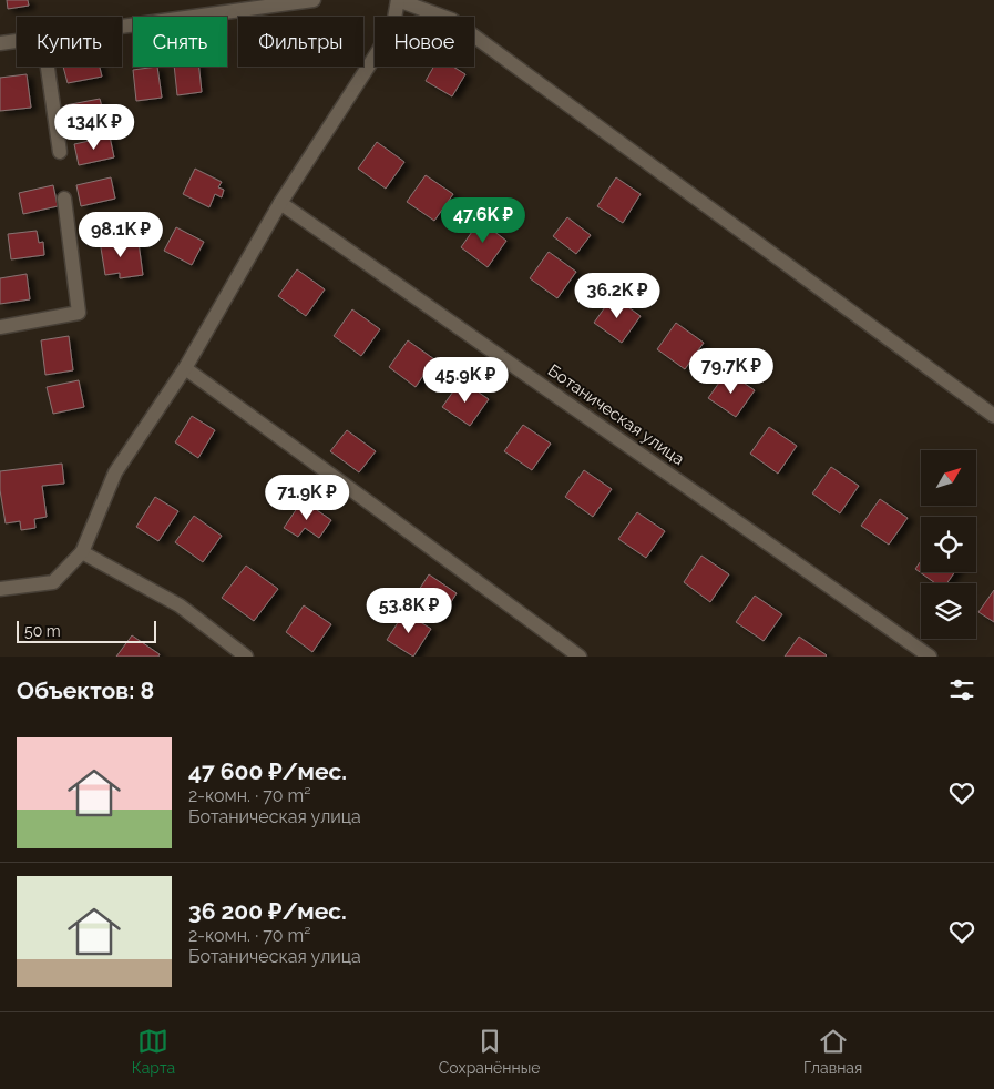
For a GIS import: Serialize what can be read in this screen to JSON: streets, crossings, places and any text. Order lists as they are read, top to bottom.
{
  "streets": {
    "street": ["Ботаническая улица"]
  },
  "scale_bar": "50 m",
  "north": "top right",
  "page": {
    "chip": [
      "Купить",
      "Снять",
      "Фильтры",
      "Новое"
    ],
    "price": [
      "134K ₽",
      "47.6K ₽",
      "98.1K ₽",
      "36.2K ₽",
      "79.7K ₽",
      "45.9K ₽",
      "71.9K ₽",
      "53.8K ₽"
    ],
    "scale": "50 m",
    "heading": "Объектов: 8",
    "list": [
      {
        "name": "47 600 ₽/мес.",
        "note": "2-комн. · 70 m² · Ботаническая улица"
      },
      {
        "name": "36 200 ₽/мес.",
        "note": "2-комн. · 70 m² · Ботаническая улица"
      }
    ],
    "tabs": ["Карта", "Сохранённые", "Главная"]
  }
}
